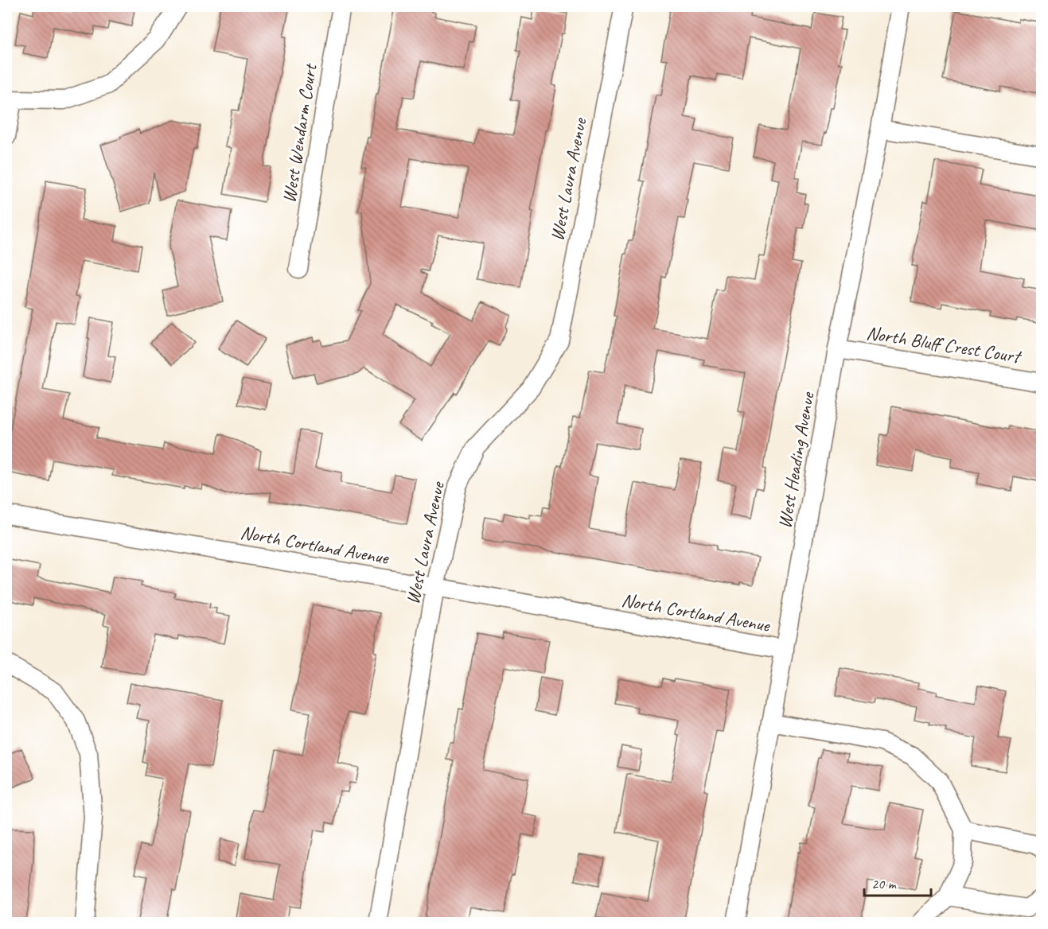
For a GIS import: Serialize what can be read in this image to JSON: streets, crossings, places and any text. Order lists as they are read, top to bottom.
{
  "streets": {
    "street": [
      "West Wendarm Court",
      "West Laura Avenue",
      "North Bluff Crest Court",
      "West Heading Avenue",
      "North Cortland Avenue"
    ]
  },
  "crossings": [
    ["West Laura Avenue", "North Cortland Avenue"],
    ["North Bluff Crest Court", "West Heading Avenue"],
    ["West Heading Avenue", "North Cortland Avenue"]
  ],
  "scale_bar": "20 m"
}
